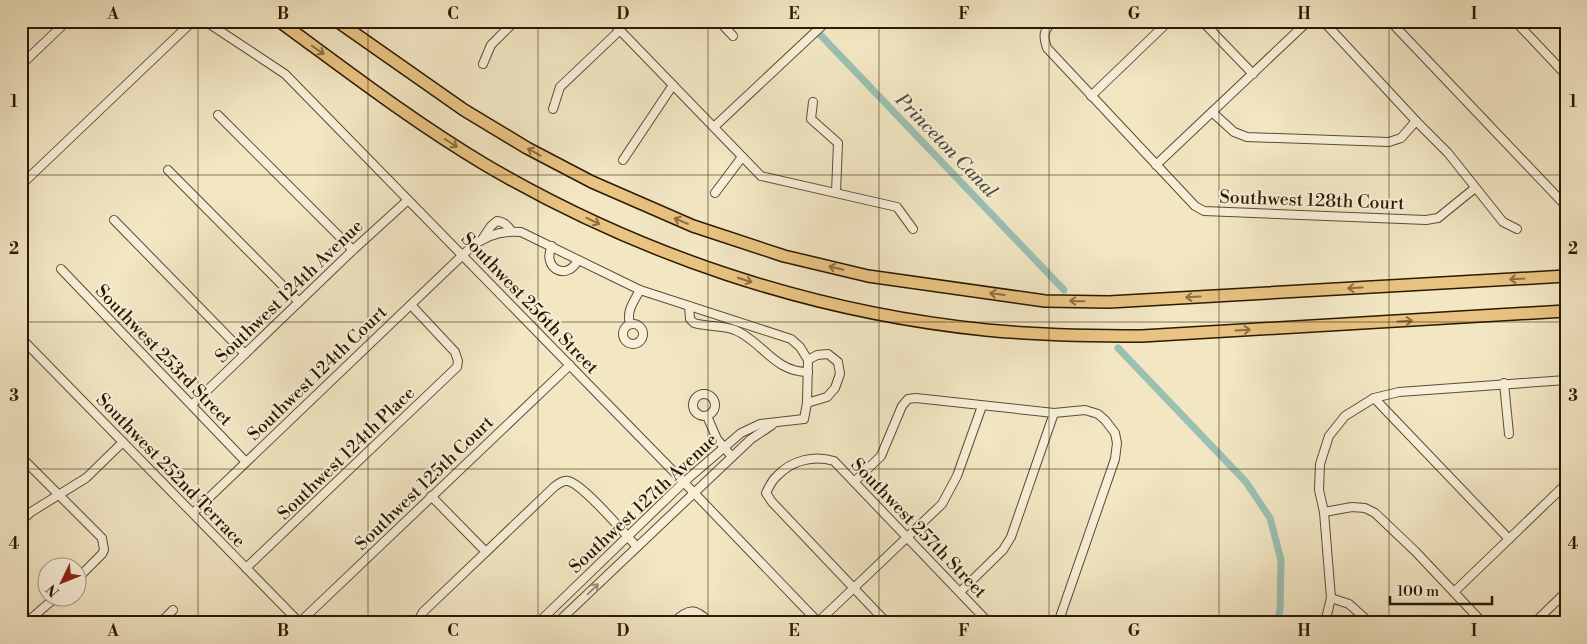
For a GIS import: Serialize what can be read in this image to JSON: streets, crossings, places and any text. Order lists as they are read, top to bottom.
{
  "streets": {
    "street": [
      "Southwest 128th Court",
      "Southwest 124th Avenue",
      "Southwest 256th Street",
      "Southwest 253rd Street",
      "Southwest 124th Court",
      "Southwest 124th Place",
      "Southwest 252nd Terrace",
      "Southwest 125th Court",
      "Southwest 127th Avenue",
      "Southwest 257th Street"
    ]
  },
  "crossings": [
    ["Southwest 124th Avenue", "Southwest 256th Street"],
    ["Southwest 124th Avenue", "Southwest 253rd Street"],
    ["Southwest 256th Street", "Southwest 124th Court"],
    ["Southwest 256th Street", "Southwest 125th Court"],
    ["Southwest 256th Street", "Southwest 127th Avenue"],
    ["Southwest 253rd Street", "Southwest 124th Court"],
    ["Southwest 124th Court", "Southwest 124th Place"],
    ["Southwest 124th Court", "Southwest 252nd Terrace"],
    ["Southwest 124th Place", "Southwest 252nd Terrace"],
    ["Southwest 252nd Terrace", "Southwest 125th Court"]
  ],
  "water": ["Princeton Canal"],
  "scale_bar": "100 m",
  "north": "bottom left",
  "grid": {
    "columns": [
      "A",
      "B",
      "C",
      "D",
      "E",
      "F",
      "G",
      "H",
      "I"
    ],
    "rows": [
      "1",
      "2",
      "3",
      "4"
    ]
  }
}
